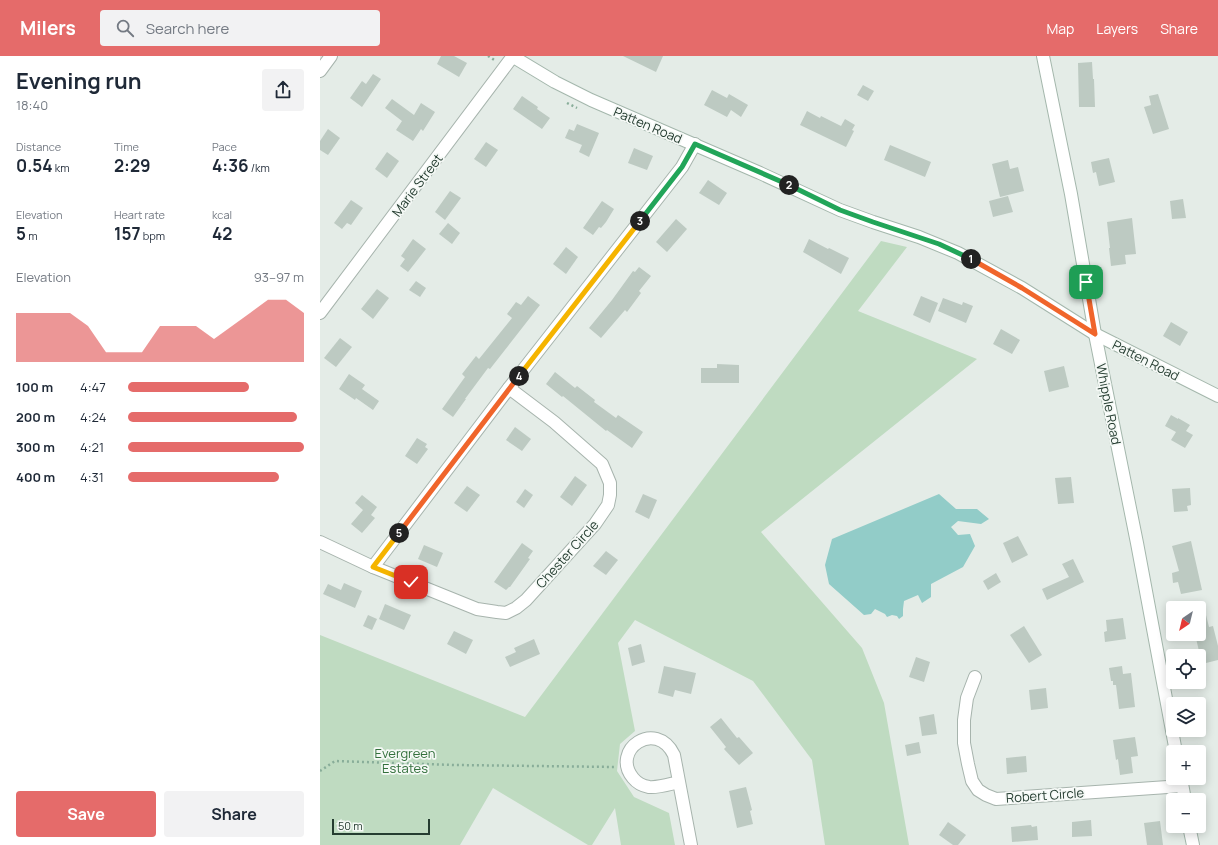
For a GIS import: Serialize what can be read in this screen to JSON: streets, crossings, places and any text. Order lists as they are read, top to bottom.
{
  "streets": {
    "street": [
      "Patten Road",
      "Marie Street",
      "Whipple Road",
      "Chester Circle",
      "Robert Circle"
    ]
  },
  "crossings": [
    ["Patten Road", "Marie Street"],
    ["Patten Road", "Whipple Road"]
  ],
  "parks": ["Evergreen Estates"],
  "scale_bar": "50 m",
  "north": "bottom left",
  "page": {
    "header": "Milers",
    "search": "Search here",
    "nav": ["Map", "Layers", "Share"],
    "heading": ["Evening run", "18:40"],
    "stats": [
      ["Distance", "0.54 km"],
      ["Time", "2:29"],
      ["Pace", "4:36 /km"],
      ["Elevation", "5 m"],
      ["Heart rate", "157 bpm"],
      ["kcal", "42"]
    ],
    "pins": [
      "2",
      "3",
      "1",
      "4",
      "5"
    ],
    "chart": ["Elevation", "93–97 m"],
    "list": [
      {
        "name": "100 m",
        "note": "4:47"
      },
      {
        "name": "200 m",
        "note": "4:24"
      },
      {
        "name": "300 m",
        "note": "4:21"
      },
      {
        "name": "400 m",
        "note": "4:31"
      }
    ],
    "map_buttons": ["+", "−"],
    "buttons": ["Save", "Share"],
    "scale": "50 m"
  }
}
